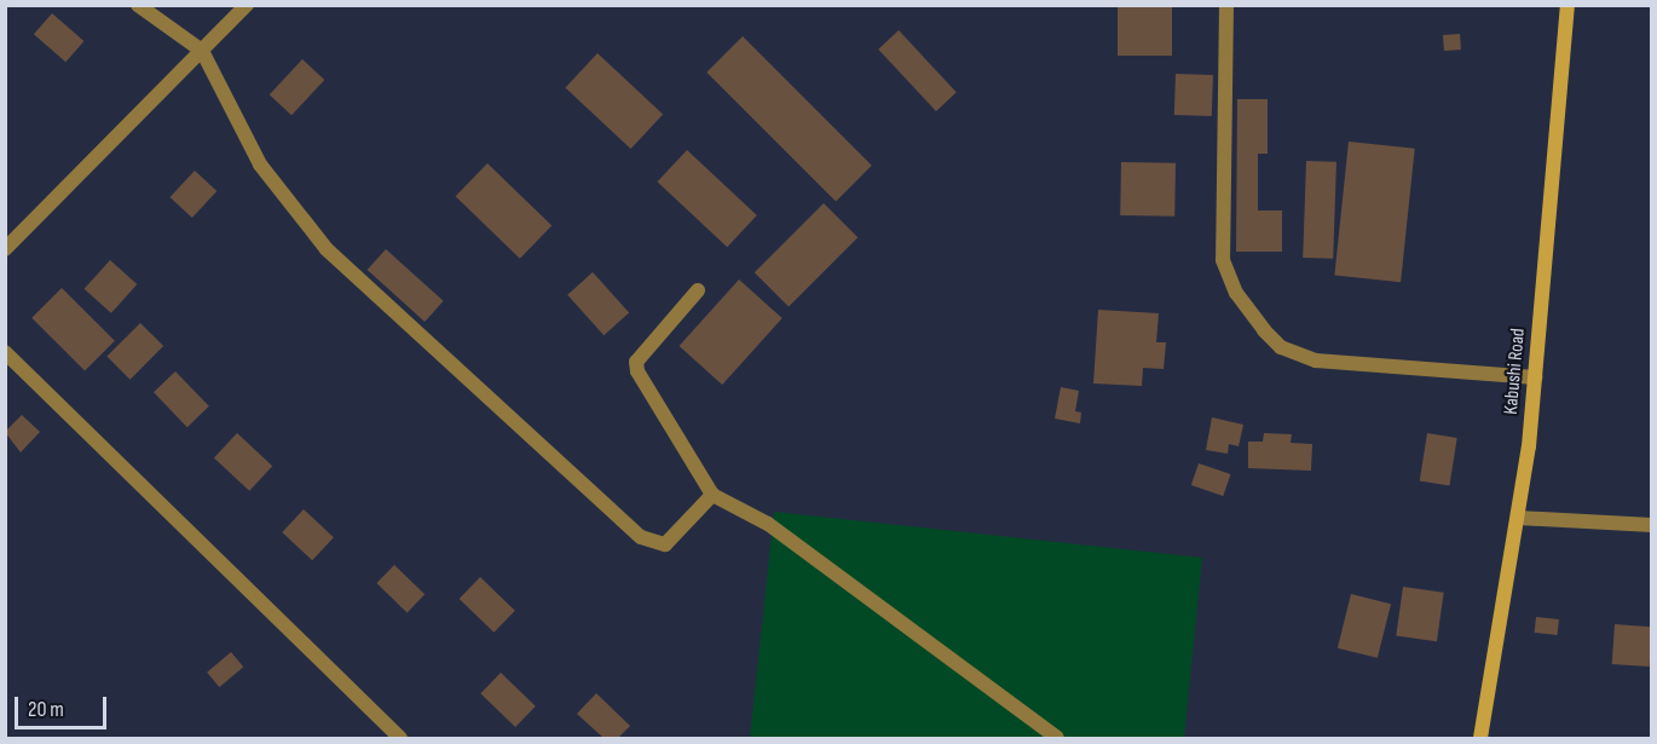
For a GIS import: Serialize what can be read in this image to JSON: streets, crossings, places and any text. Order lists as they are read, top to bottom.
{
  "streets": {
    "main road": ["Kabushi Road"]
  },
  "scale_bar": "20 m"
}
